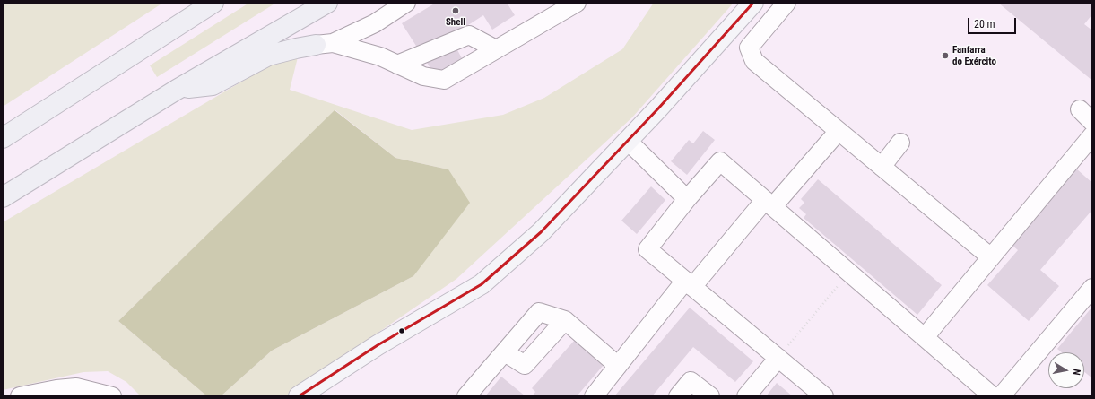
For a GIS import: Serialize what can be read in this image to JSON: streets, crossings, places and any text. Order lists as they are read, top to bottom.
{
  "places": ["Shell", "Fanfarra do Exército"],
  "scale_bar": "20 m",
  "north": "right"
}
